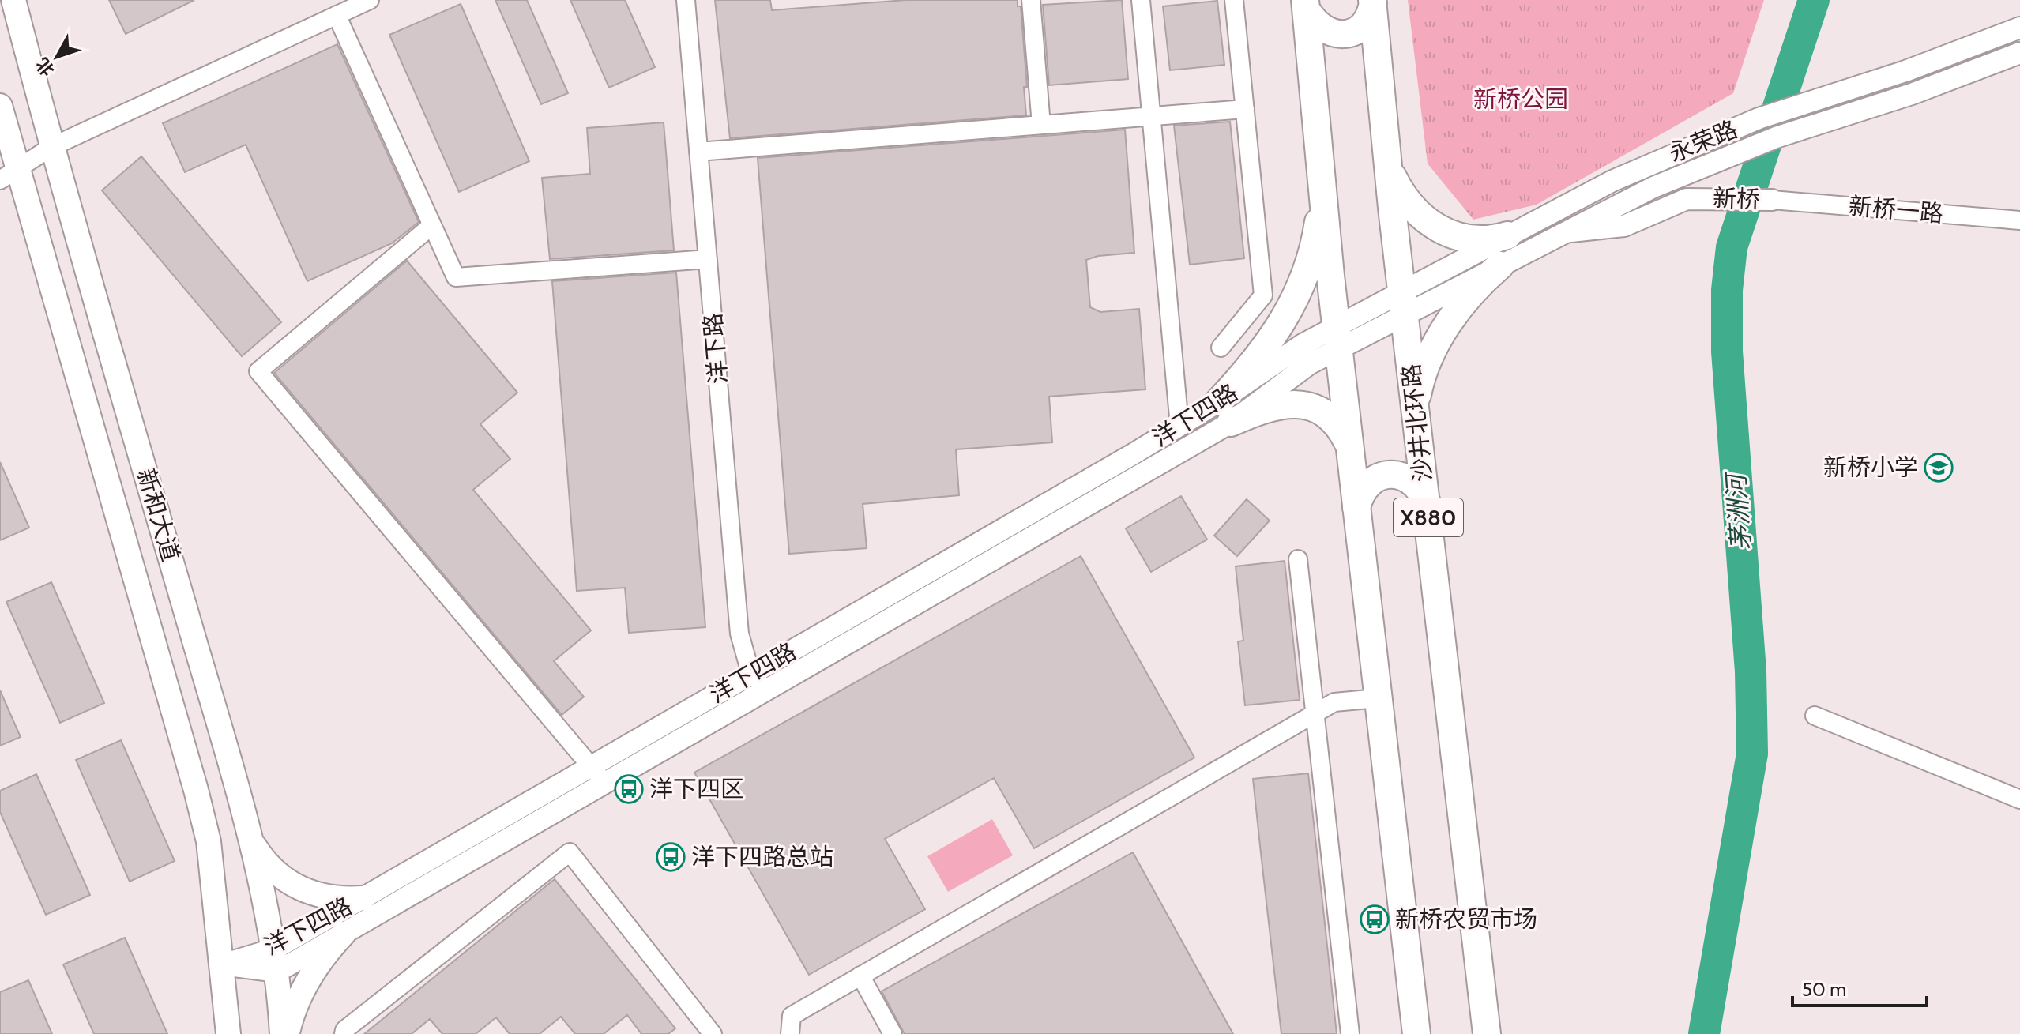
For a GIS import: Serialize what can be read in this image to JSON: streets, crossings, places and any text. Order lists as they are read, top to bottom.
{
  "streets": {
    "main road": ["沙井北环路", "新和大道", "X880"],
    "street": [
      "永荣路",
      "新桥",
      "新桥一路",
      "洋下路",
      "洋下四路"
    ]
  },
  "crossings": [
    ["永荣路", "新桥"],
    ["永荣路", "洋下四路"],
    ["永荣路", "沙井北环路"],
    ["新桥", "新桥一路"],
    ["洋下路", "洋下四路"],
    ["洋下四路", "沙井北环路"],
    ["洋下四路", "新和大道"],
    ["洋下四路", "X880"]
  ],
  "water": ["茅洲河"],
  "parks": ["新桥公园"],
  "places": {
    "school or university": ["新桥小学"],
    "bus stop": ["洋下四区", "洋下四路总站", "新桥农贸市场"]
  },
  "scale_bar": "50 m",
  "north": "bottom left"
}
